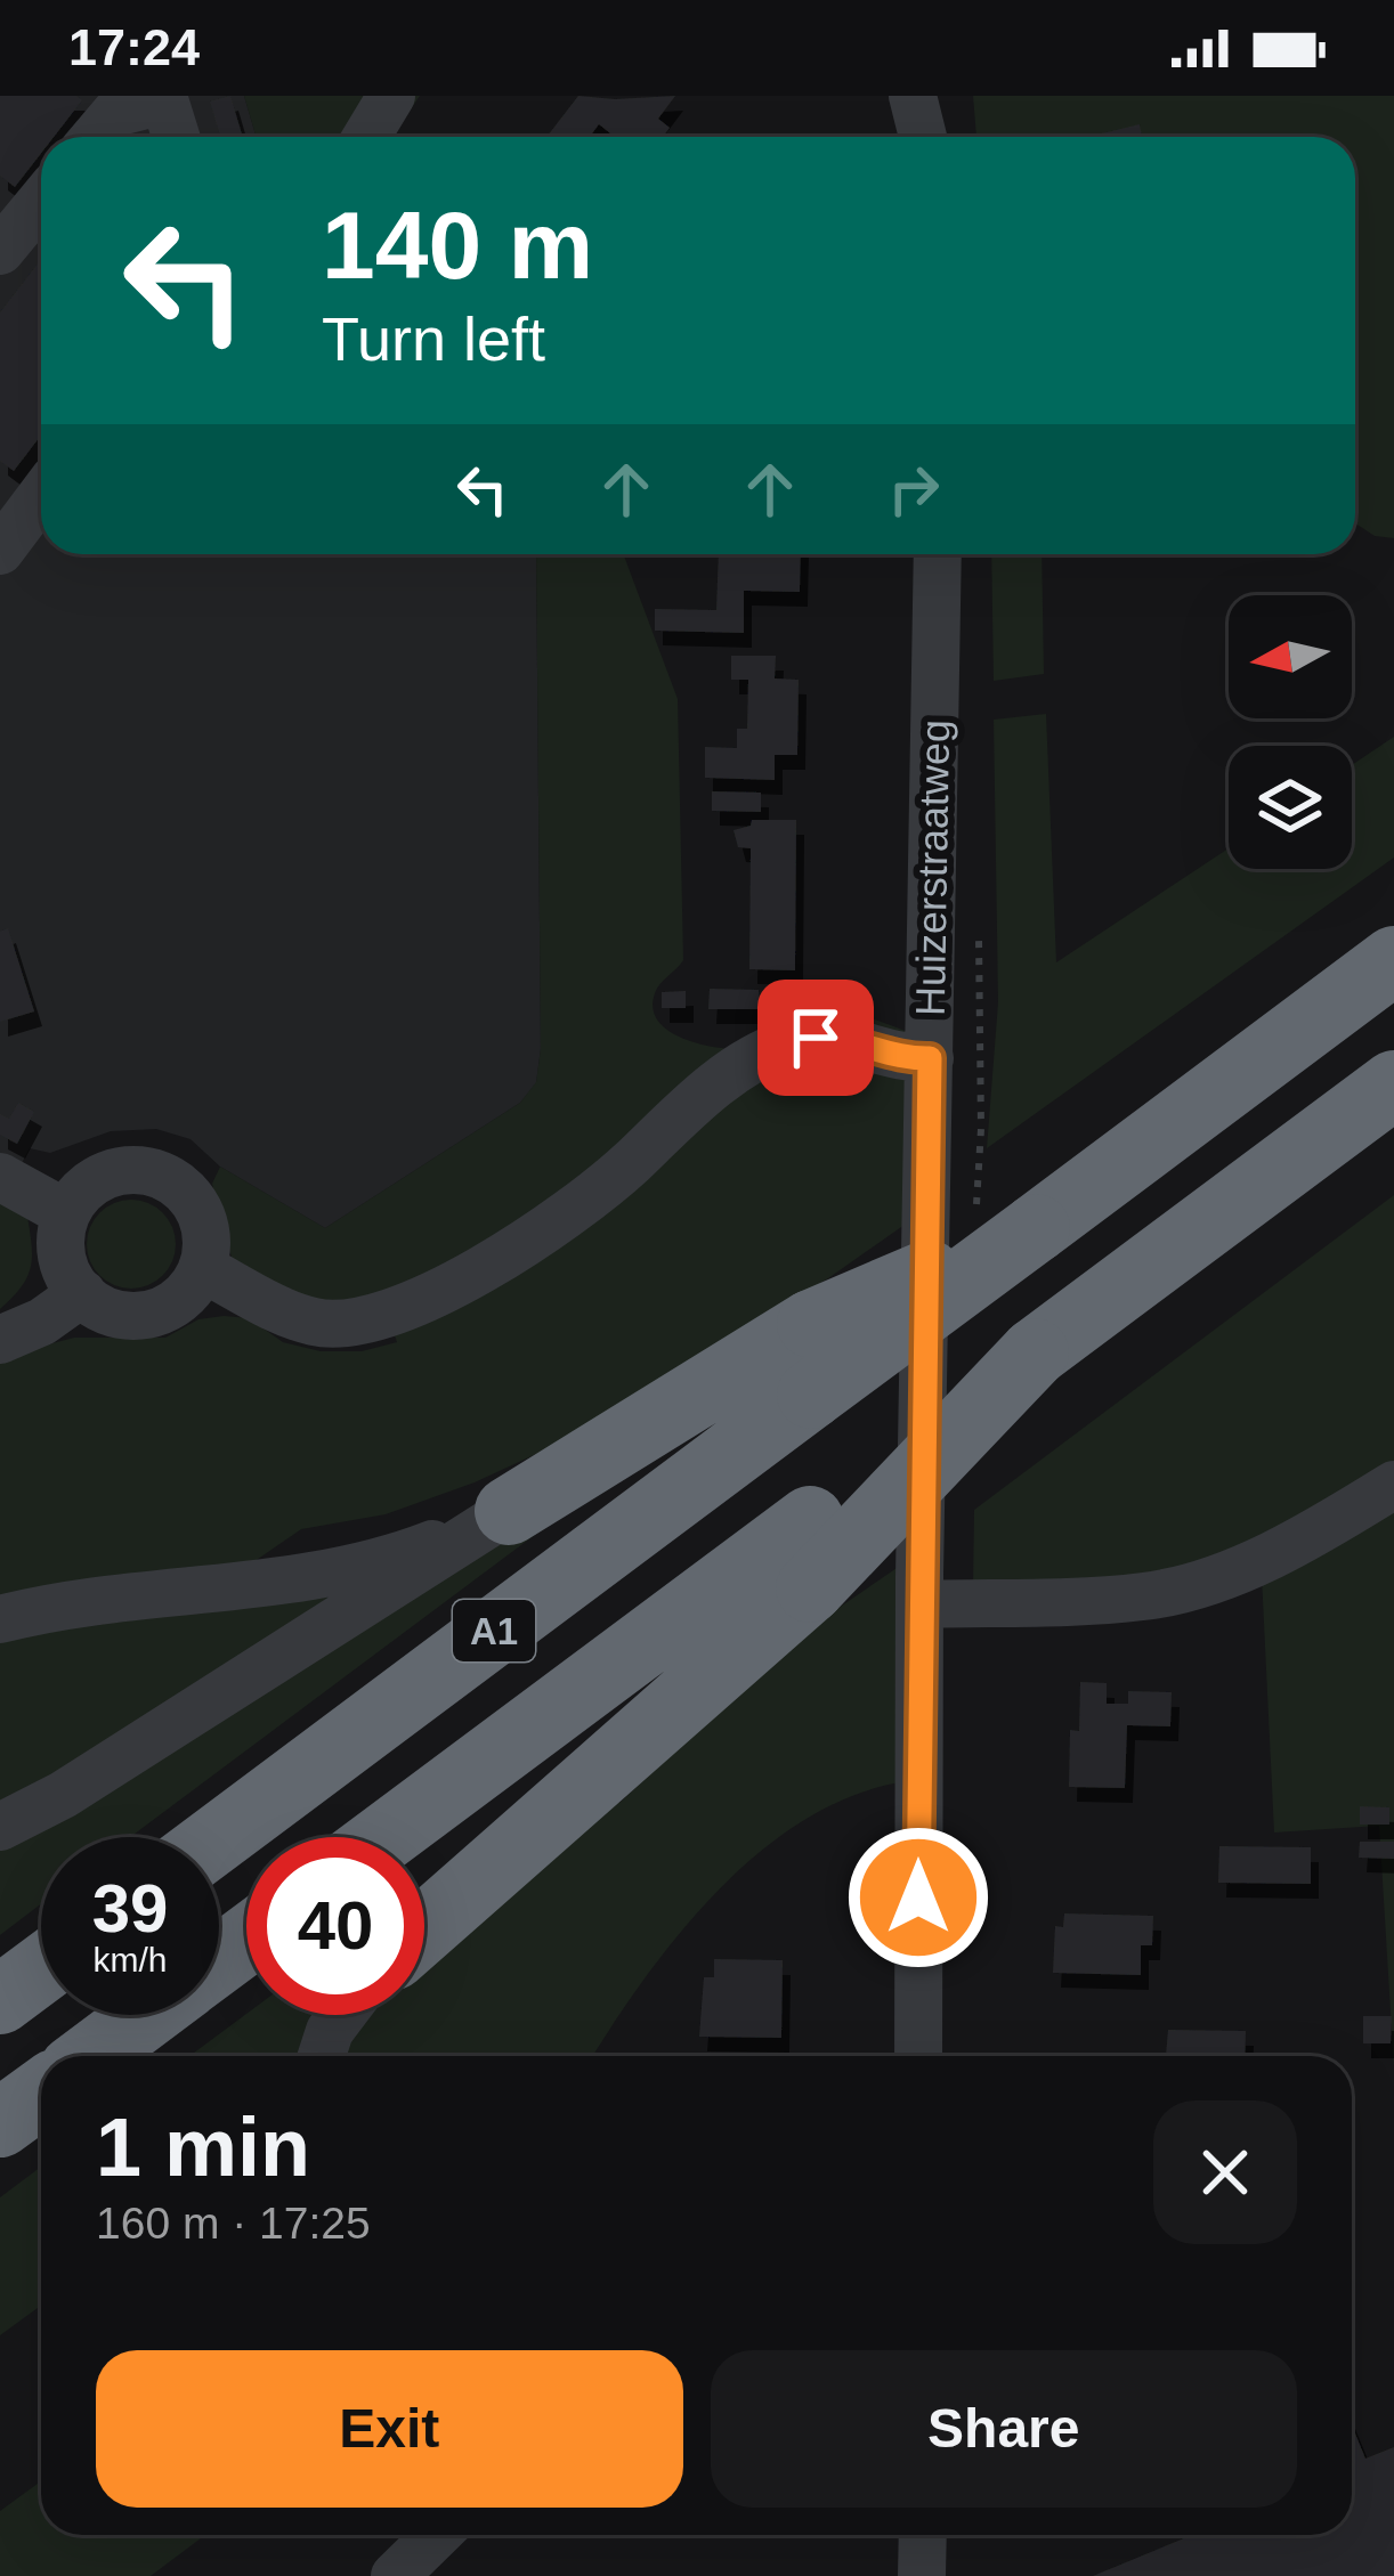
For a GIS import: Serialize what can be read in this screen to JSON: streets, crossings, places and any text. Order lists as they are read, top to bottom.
{
  "streets": {
    "highway": ["A1"],
    "street": ["Huizerstraatweg"]
  },
  "north": "left",
  "page": {
    "status": "17:24",
    "turn": ["140 m", "Turn left"],
    "speed": "39 km/h",
    "limit": "40",
    "heading": ["1 min", "160 m · 17:25"],
    "buttons": ["Exit", "Share"]
  }
}
